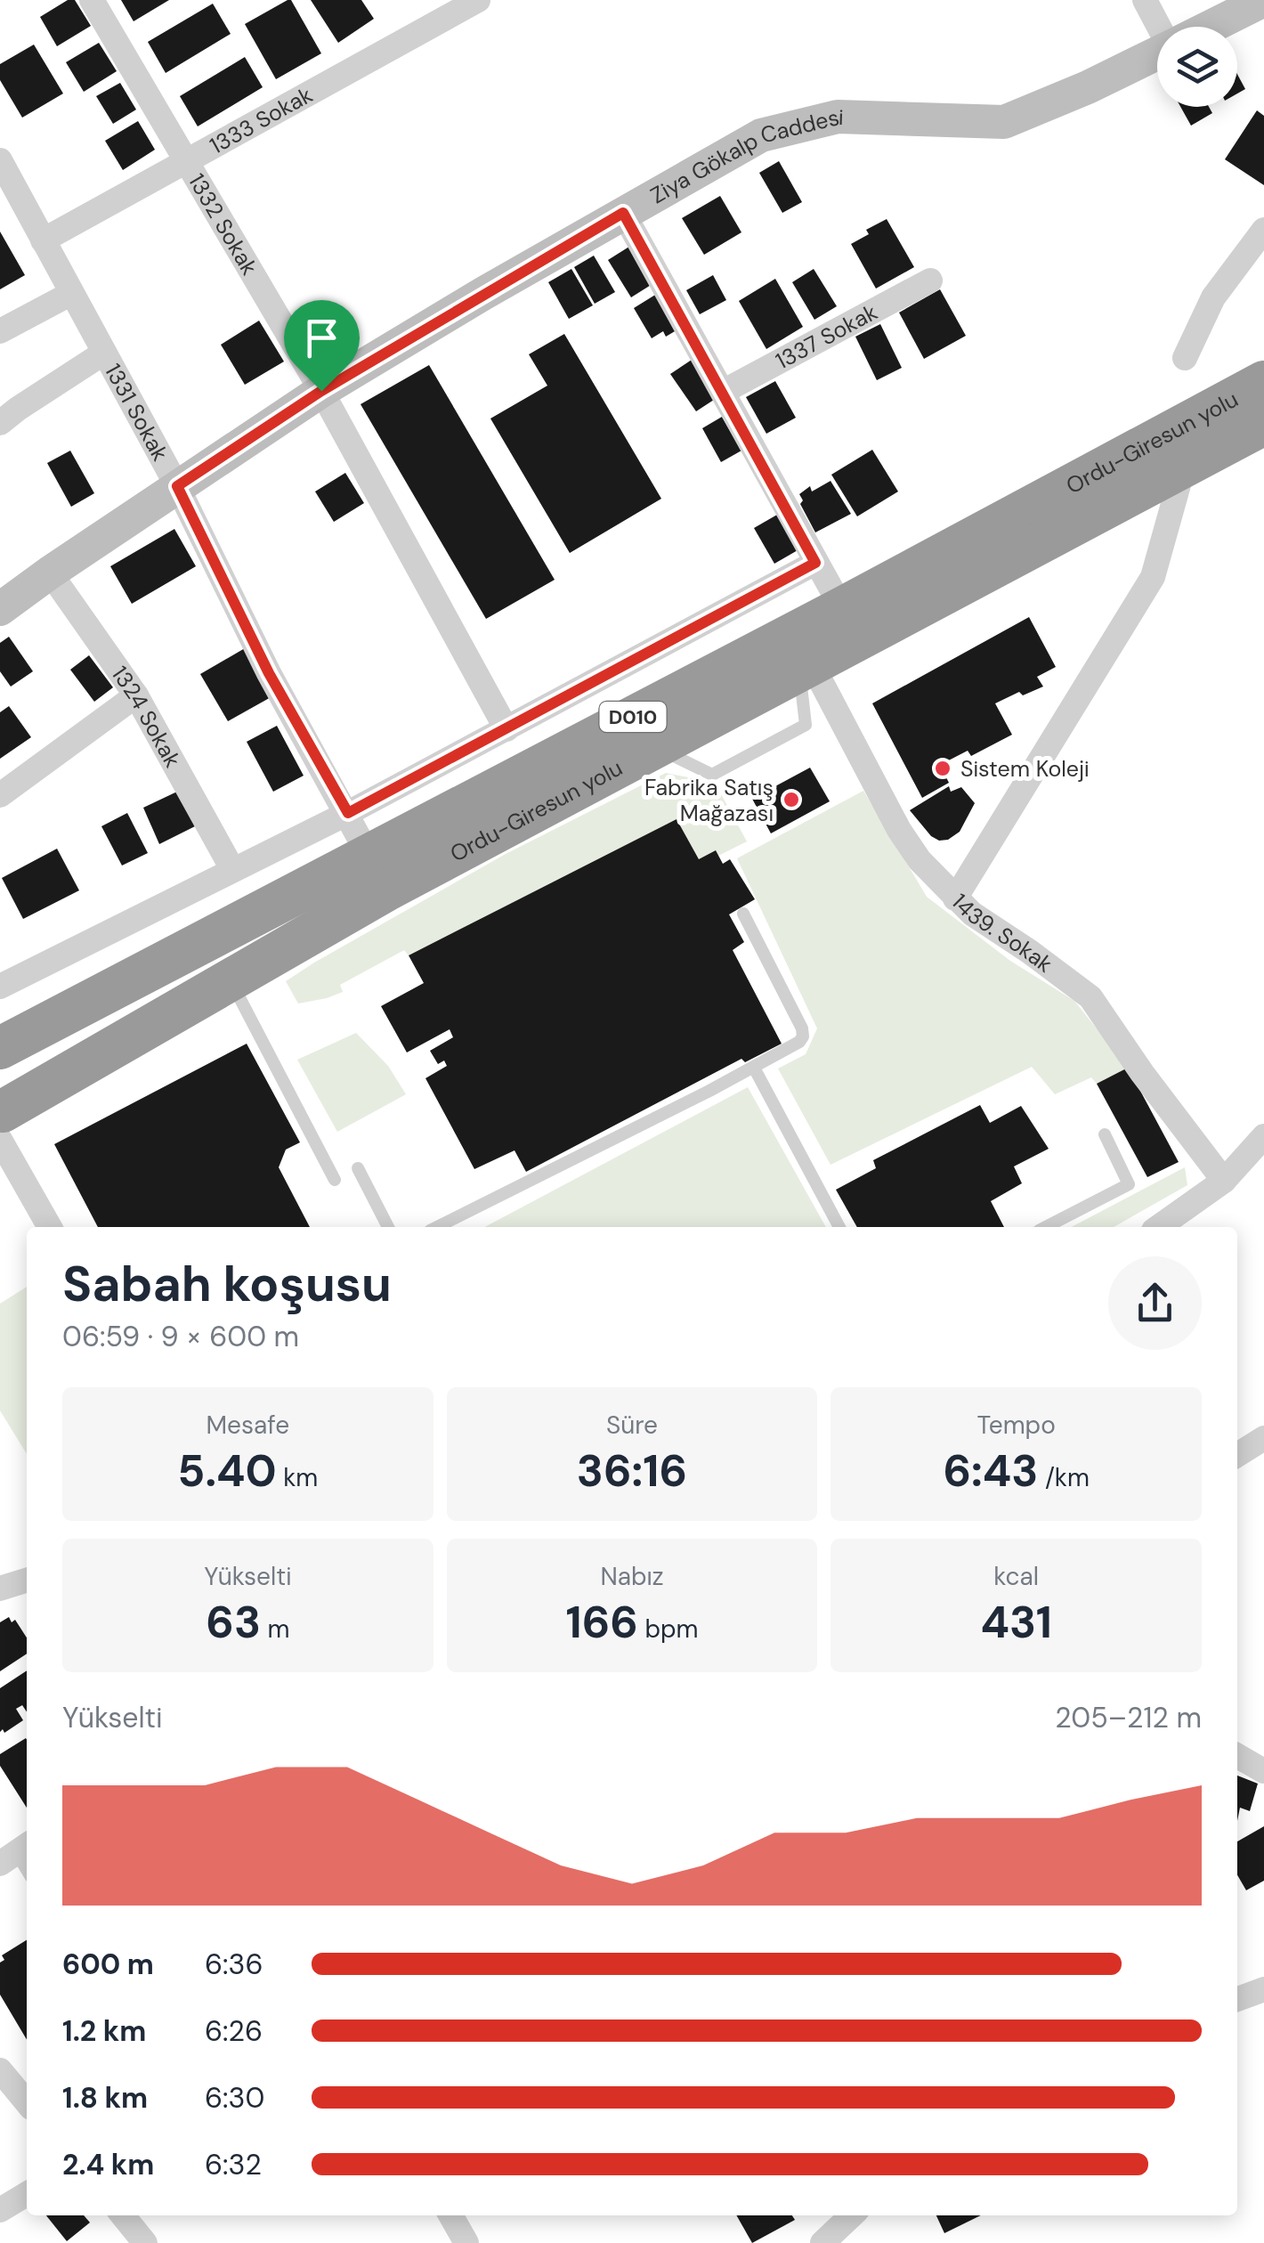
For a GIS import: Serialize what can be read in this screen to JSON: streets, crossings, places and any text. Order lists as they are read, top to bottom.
{
  "streets": {
    "highway": ["Ordu-Giresun yolu", "D010"],
    "street": [
      "1333 Sokak",
      "Ziya Gökalp Caddesi",
      "1332 Sokak",
      "1337 Sokak",
      "1331 Sokak",
      "1324 Sokak",
      "1439. Sokak"
    ]
  },
  "crossings": [
    ["1333 Sokak", "1332 Sokak"],
    ["1333 Sokak", "1331 Sokak"],
    ["Ziya Gökalp Caddesi", "1332 Sokak"],
    ["Ziya Gökalp Caddesi", "1331 Sokak"],
    ["Ziya Gökalp Caddesi", "1324 Sokak"],
    ["1331 Sokak", "Ordu-Giresun yolu"],
    ["Ordu-Giresun yolu", "1439. Sokak"]
  ],
  "places": ["Sistem Koleji", "Fabrika Satış Mağazası"],
  "page": {
    "heading": ["Sabah koşusu", "06:59 · 9 × 600 m"],
    "stats": [
      ["Mesafe", "5.40 km"],
      ["Süre", "36:16"],
      ["Tempo", "6:43 /km"],
      ["Yükselti", "63 m"],
      ["Nabız", "166 bpm"],
      ["kcal", "431"]
    ],
    "chart": ["Yükselti", "205–212 m"],
    "list": [
      {
        "name": "600 m",
        "note": "6:36"
      },
      {
        "name": "1.2 km",
        "note": "6:26"
      },
      {
        "name": "1.8 km",
        "note": "6:30"
      },
      {
        "name": "2.4 km",
        "note": "6:32"
      }
    ]
  }
}
